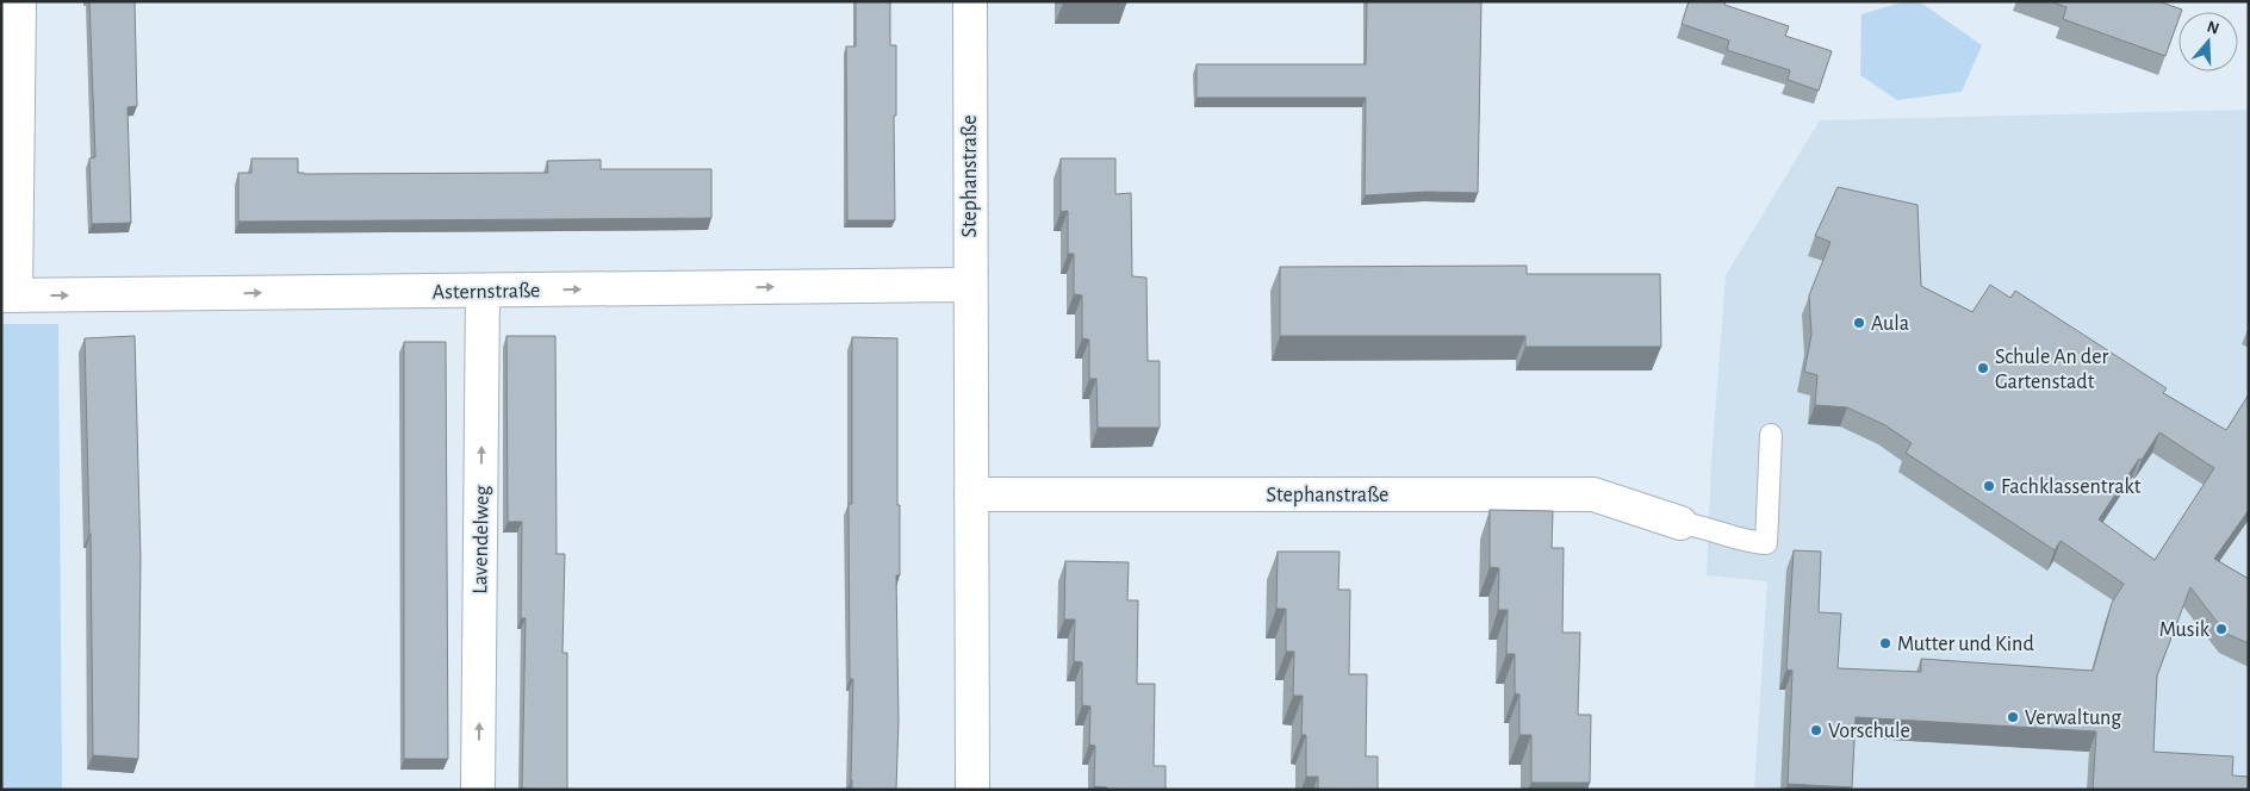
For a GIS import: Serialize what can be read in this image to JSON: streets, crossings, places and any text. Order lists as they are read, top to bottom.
{
  "streets": {
    "street": ["Stephanstraße", "Asternstraße", "Lavendelweg"]
  },
  "crossings": [
    ["Stephanstraße", "Asternstraße"],
    ["Asternstraße", "Lavendelweg"]
  ],
  "one_way": ["Asternstraße", "Lavendelweg"],
  "places": [
    "Aula",
    "Schule An der Gartenstadt",
    "Fachklassentrakt",
    "Musik",
    "Mutter und Kind",
    "Verwaltung",
    "Vorschule"
  ],
  "north": "top"
}
